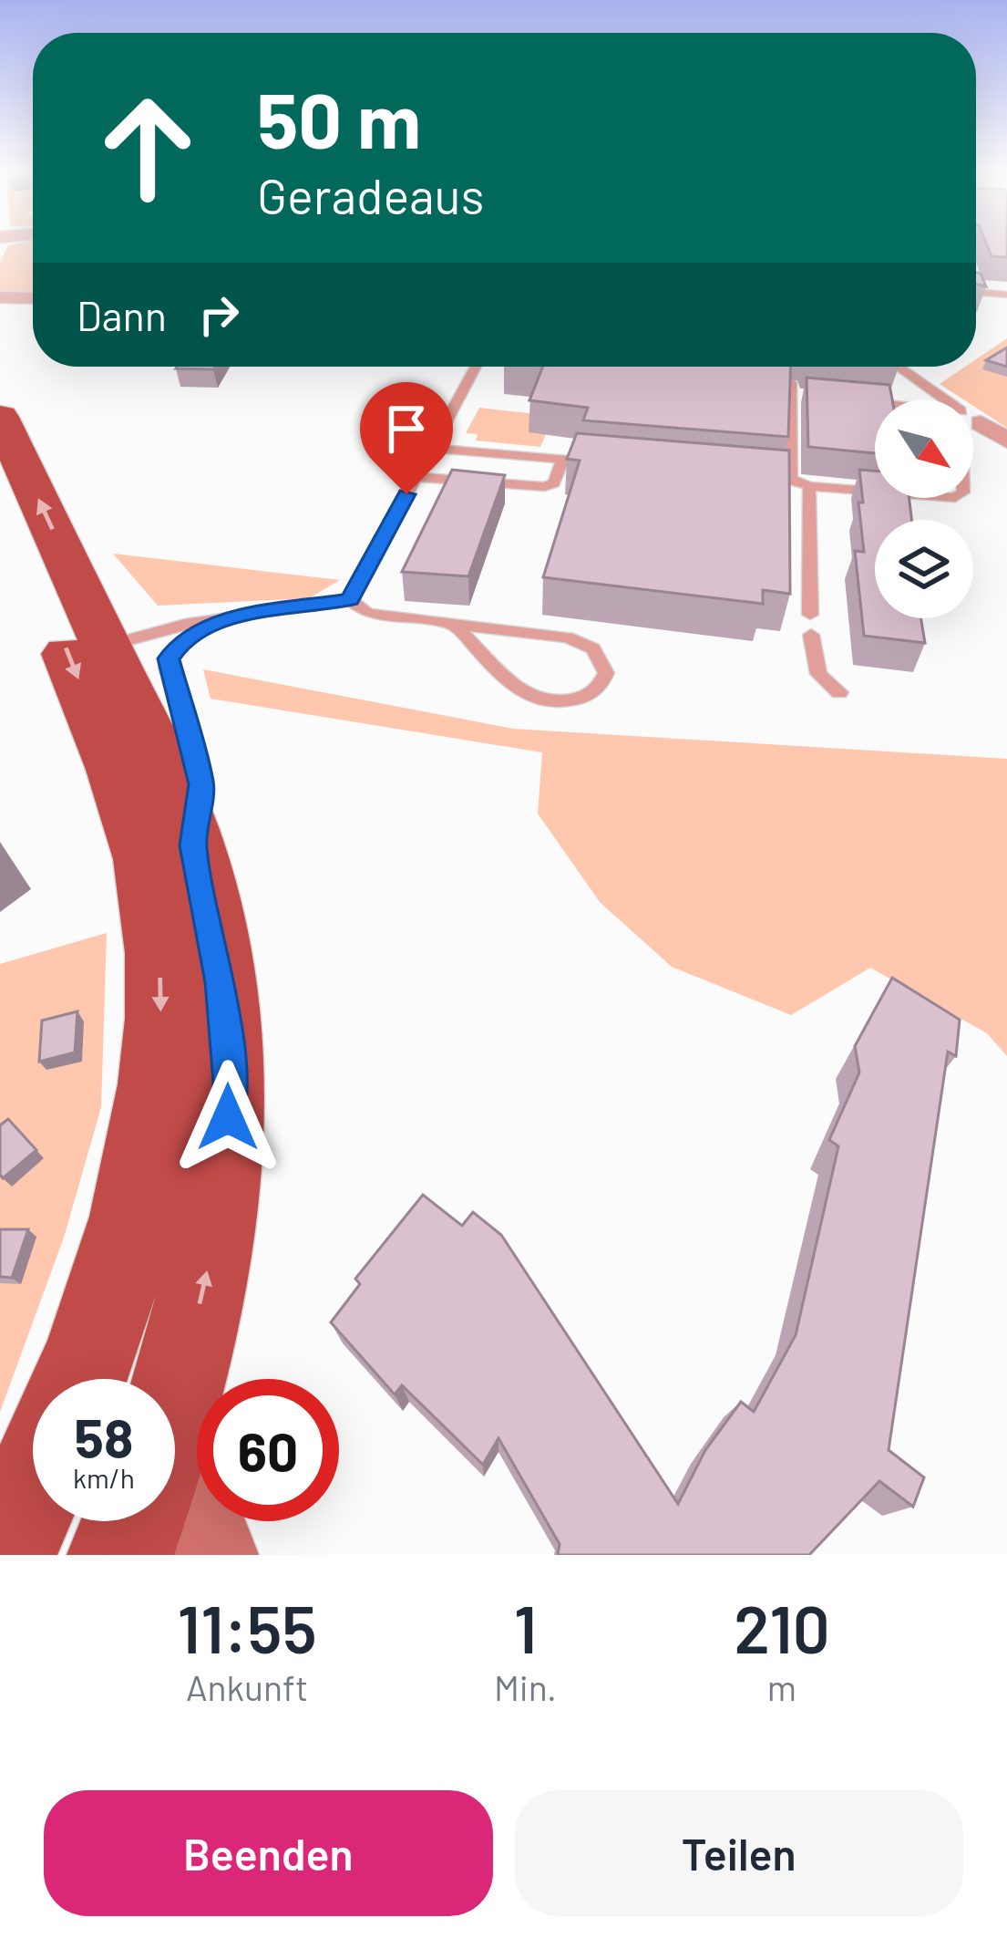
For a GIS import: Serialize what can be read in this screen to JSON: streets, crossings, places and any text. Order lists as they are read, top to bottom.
{
  "north": "bottom right",
  "page": {
    "turn": ["50 m", "Geradeaus"],
    "then": "Dann",
    "speed": "58 km/h",
    "limit": "60",
    "eta": [
      "11:55",
      "Ankunft",
      "1",
      "Min.",
      "210",
      "m"
    ],
    "buttons": ["Beenden", "Teilen"]
  }
}
